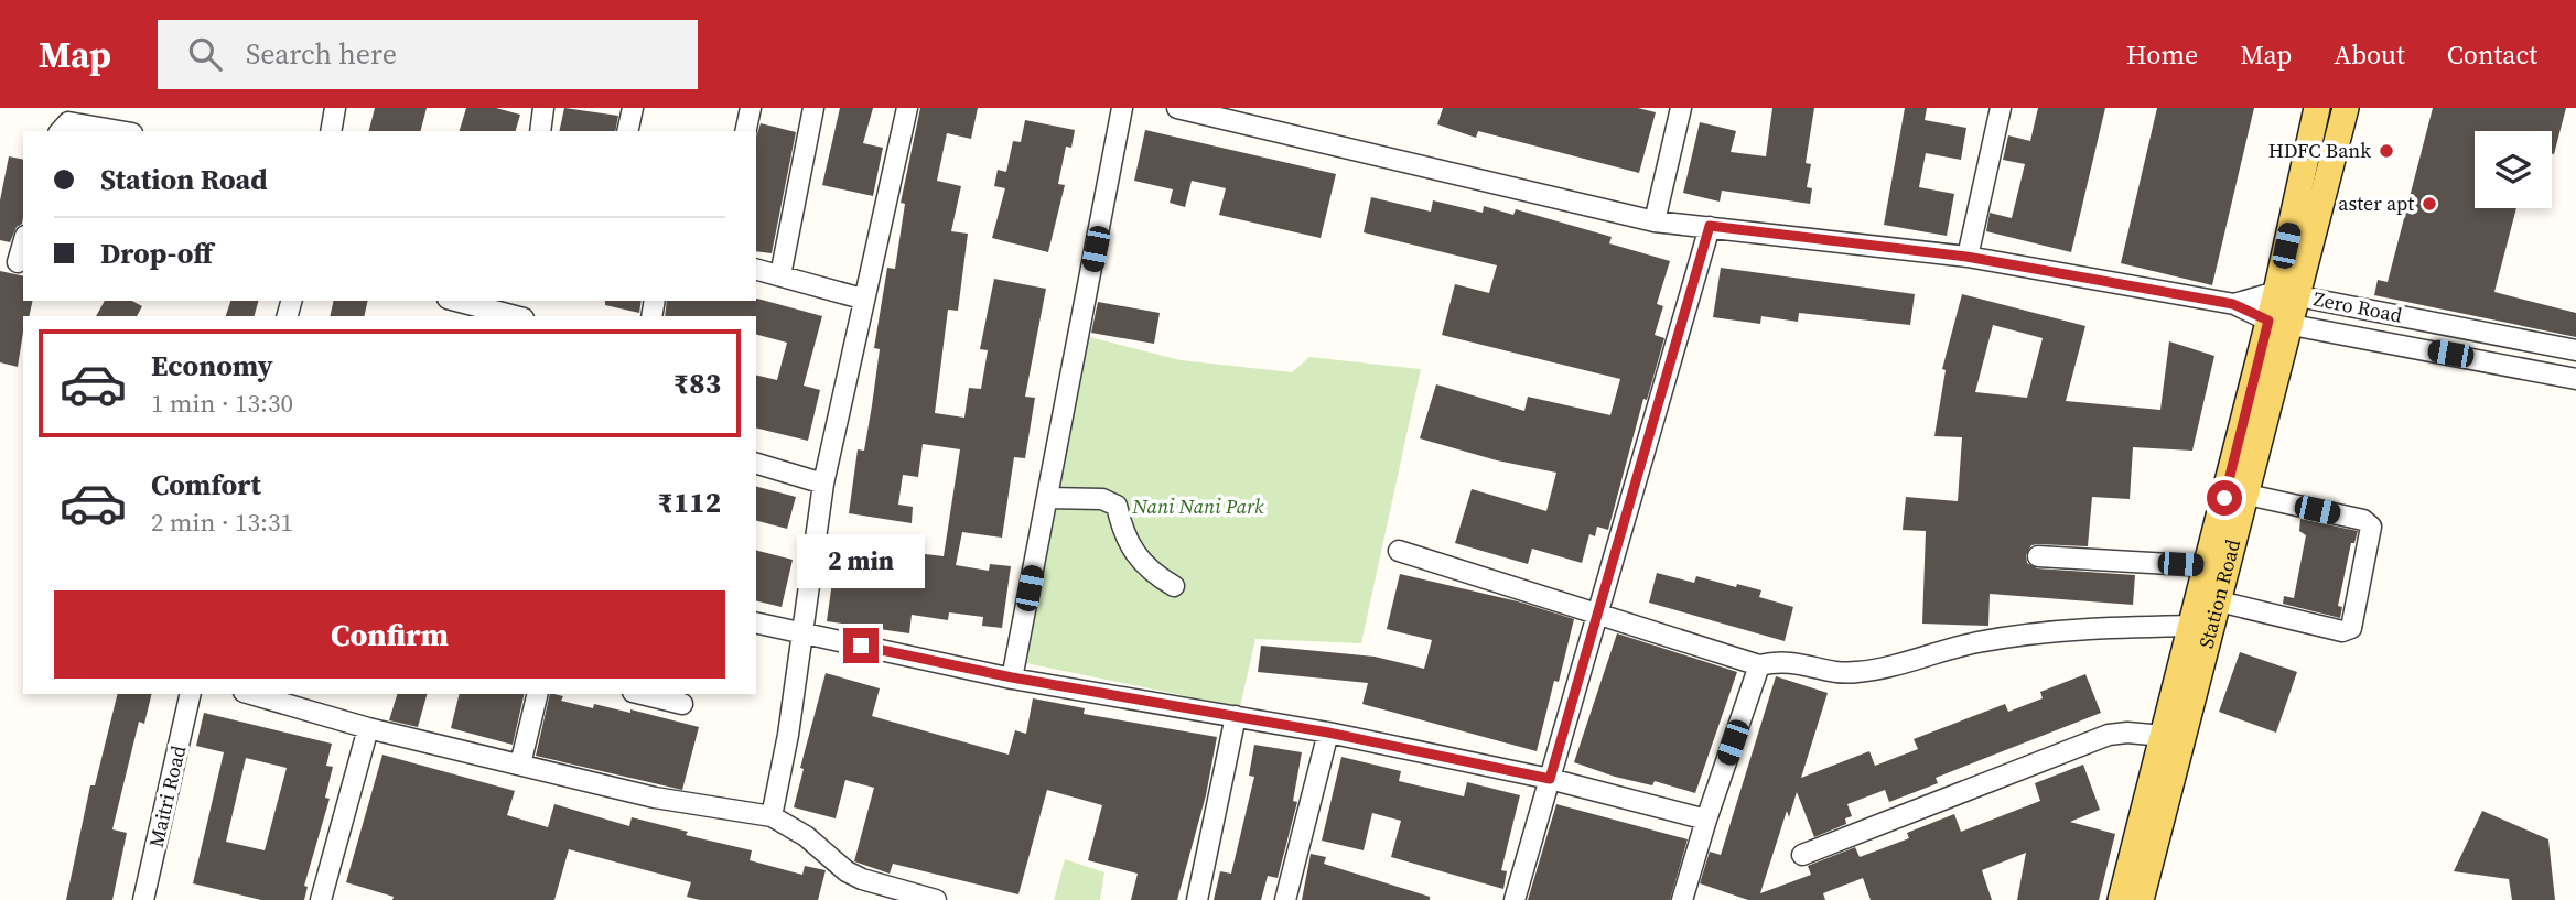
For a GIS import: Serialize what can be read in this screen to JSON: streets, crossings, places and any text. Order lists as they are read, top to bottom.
{
  "streets": {
    "main road": ["Station Road"],
    "street": ["Zero Road", "Maitri Road"]
  },
  "crossings": [
    ["Zero Road", "Station Road"]
  ],
  "parks": ["Nani Nani Park"],
  "places": ["HDFC Bank", "aster apt"],
  "page": {
    "header": "Map",
    "search": "Search here",
    "nav": [
      "Home",
      "Map",
      "About",
      "Contact"
    ],
    "banner": ["Station Road", "Drop-off"],
    "list": [
      {
        "name": "Economy",
        "note": "1 min · 13:30",
        "value": "₹83"
      },
      {
        "name": "Comfort",
        "note": "2 min · 13:31",
        "value": "₹112"
      }
    ],
    "bubble": "2 min",
    "buttons": "Confirm"
  }
}
